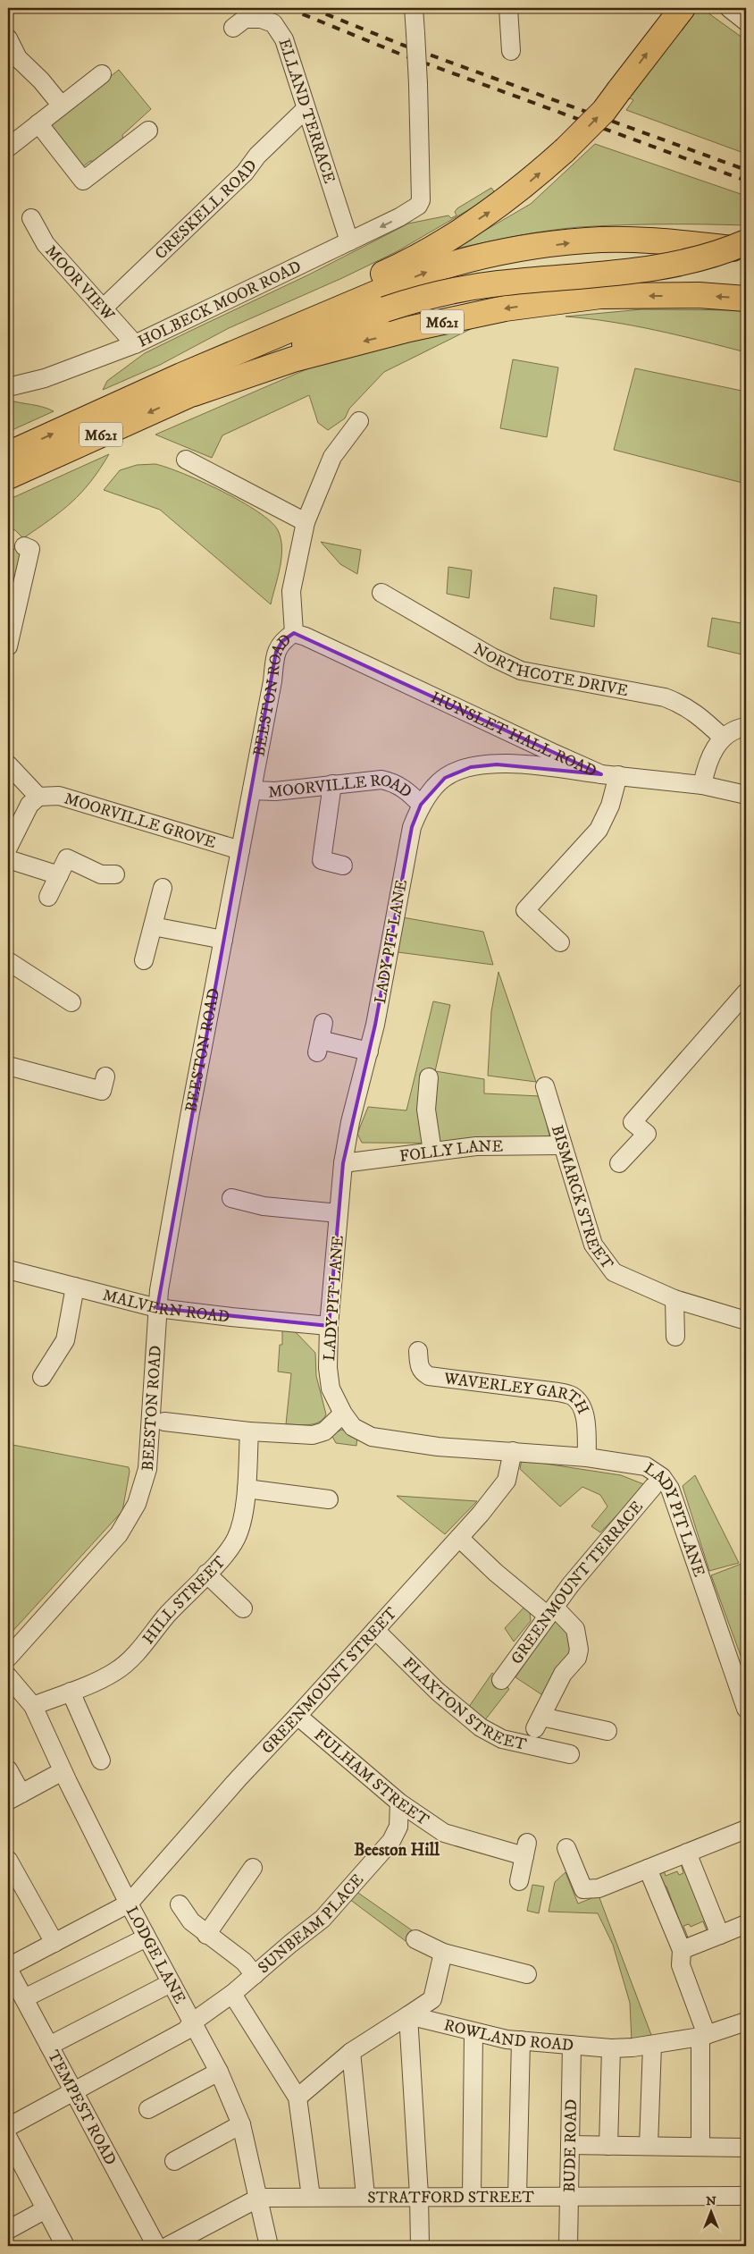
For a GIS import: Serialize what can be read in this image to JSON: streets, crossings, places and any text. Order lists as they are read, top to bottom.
{
  "streets": {
    "highway": ["M621"],
    "street": [
      "ELLAND TERRACE",
      "CRESKELL ROAD",
      "MOOR VIEW",
      "HOLBECK MOOR ROAD",
      "NORTHCOTE DRIVE",
      "BEESTON ROAD",
      "HUNSLET HALL ROAD",
      "MOORVILLE ROAD",
      "MOORVILLE GROVE",
      "LADY PIT LANE",
      "FOLLY LANE",
      "BISMARCK STREET",
      "MALVERN ROAD",
      "WAVERLEY GARTH",
      "GREENMOUNT TERRACE",
      "HILL STREET",
      "GREENMOUNT STREET",
      "FLAXTON STREET",
      "FULHAM STREET",
      "SUNBEAM PLACE",
      "LODGE LANE",
      "ROWLAND ROAD",
      "TEMPEST ROAD",
      "BUDE ROAD",
      "STRATFORD STREET"
    ]
  },
  "crossings": [
    ["ELLAND TERRACE", "CRESKELL ROAD"],
    ["ELLAND TERRACE", "HOLBECK MOOR ROAD"],
    ["CRESKELL ROAD", "MOOR VIEW"],
    ["MOOR VIEW", "HOLBECK MOOR ROAD"],
    ["BEESTON ROAD", "HUNSLET HALL ROAD"],
    ["BEESTON ROAD", "MOORVILLE ROAD"],
    ["BEESTON ROAD", "MOORVILLE GROVE"],
    ["BEESTON ROAD", "MALVERN ROAD"],
    ["HUNSLET HALL ROAD", "LADY PIT LANE"],
    ["MOORVILLE ROAD", "LADY PIT LANE"],
    ["LADY PIT LANE", "FOLLY LANE"],
    ["LADY PIT LANE", "MALVERN ROAD"],
    ["LADY PIT LANE", "WAVERLEY GARTH"],
    ["LADY PIT LANE", "GREENMOUNT STREET"],
    ["FOLLY LANE", "BISMARCK STREET"],
    ["HILL STREET", "LODGE LANE"],
    ["GREENMOUNT STREET", "FLAXTON STREET"],
    ["GREENMOUNT STREET", "FULHAM STREET"],
    ["GREENMOUNT STREET", "LODGE LANE"],
    ["FULHAM STREET", "SUNBEAM PLACE"],
    ["SUNBEAM PLACE", "LODGE LANE"],
    ["SUNBEAM PLACE", "TEMPEST ROAD"],
    ["LODGE LANE", "STRATFORD STREET"],
    ["ROWLAND ROAD", "BUDE ROAD"],
    ["BUDE ROAD", "STRATFORD STREET"]
  ],
  "one_way": ["HOLBECK MOOR ROAD"],
  "districts": ["Beeston Hill"],
  "north": "top"
}
